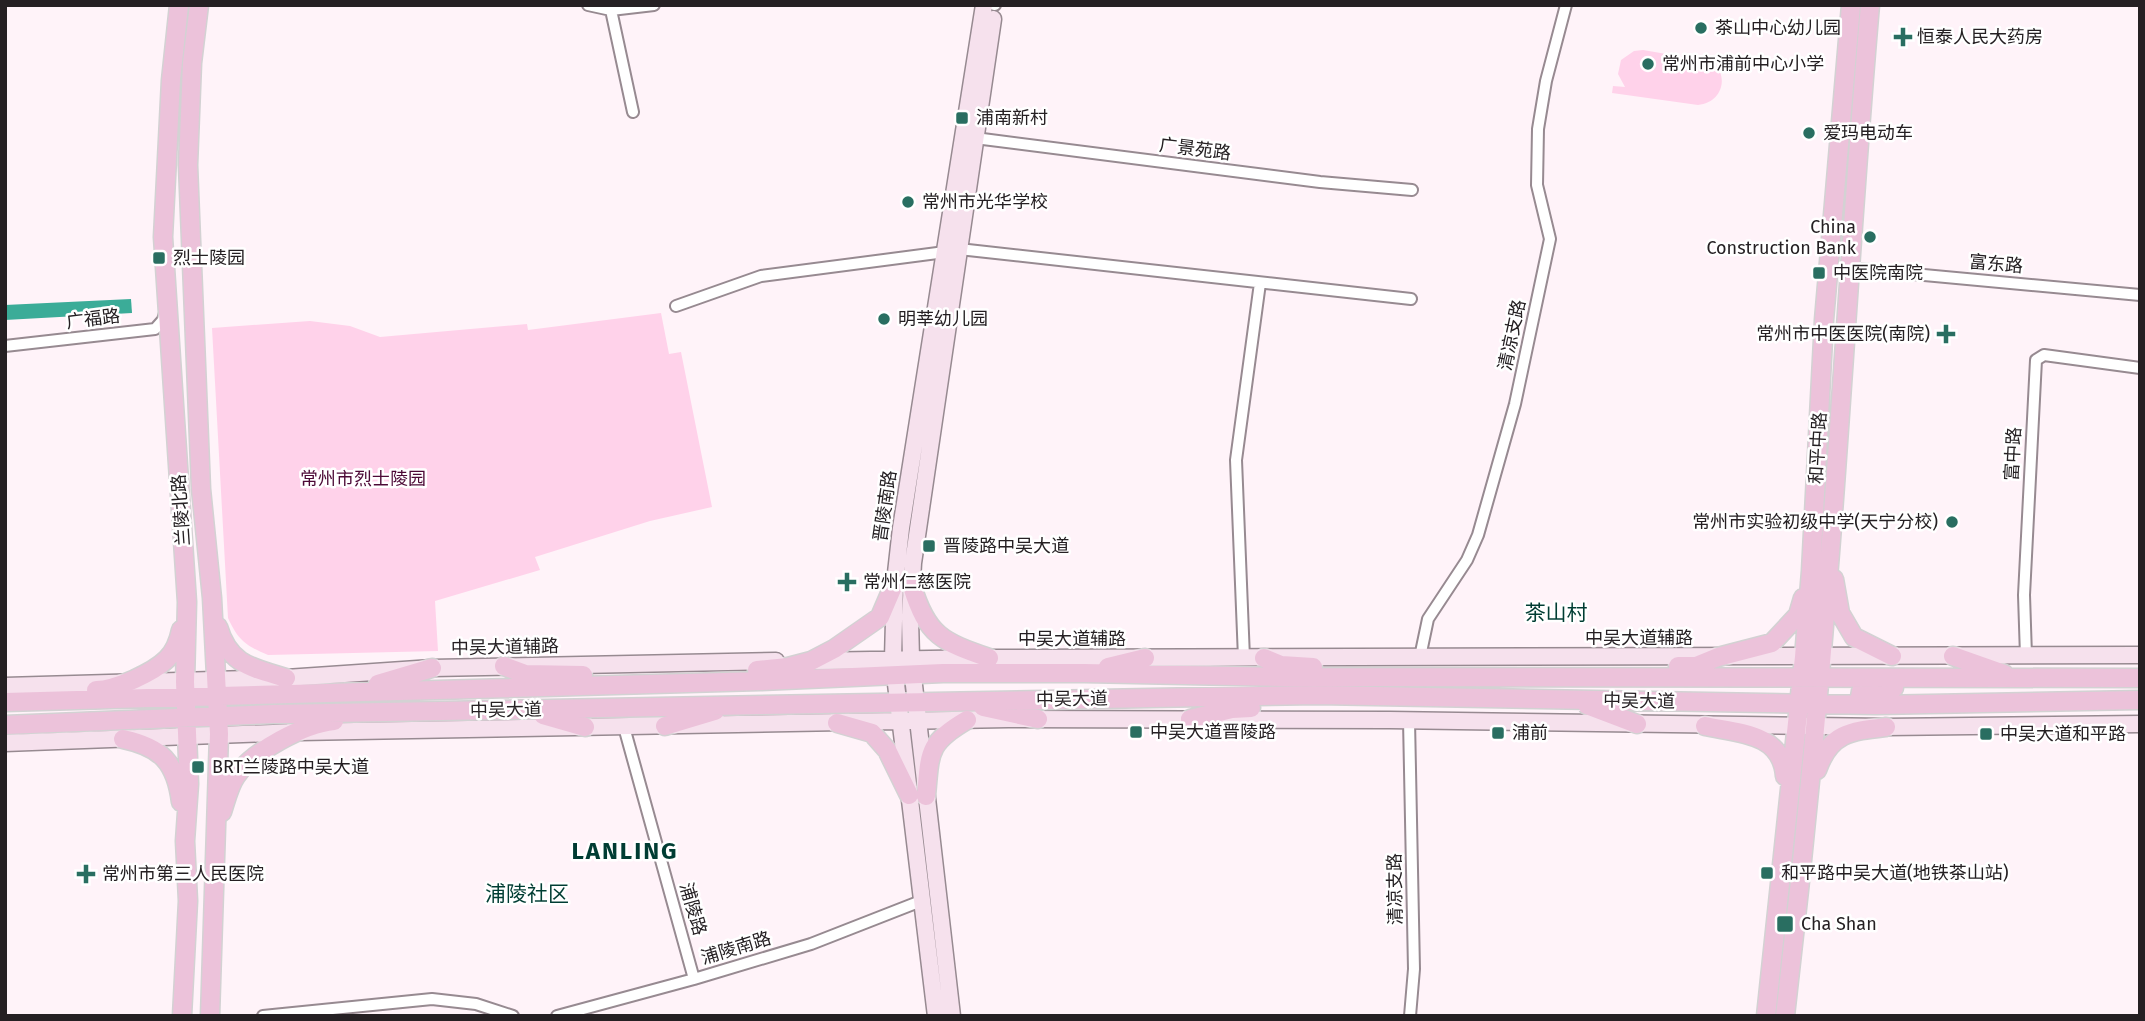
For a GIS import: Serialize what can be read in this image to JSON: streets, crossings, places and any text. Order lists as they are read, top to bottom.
{
  "streets": {
    "main road": [
      "和平中路",
      "晋陵南路",
      "兰陵北路",
      "中吴大道辅路",
      "中吴大道"
    ],
    "street": [
      "广景苑路",
      "富东路",
      "广福路",
      "清凉支路",
      "富中路",
      "浦陵路",
      "浦陵南路"
    ]
  },
  "crossings": [
    ["广景苑路", "晋陵南路"],
    ["富东路", "和平中路"],
    ["清凉支路", "中吴大道辅路"],
    ["和平中路", "中吴大道辅路"],
    ["和平中路", "中吴大道"],
    ["富中路", "中吴大道辅路"],
    ["晋陵南路", "中吴大道辅路"],
    ["晋陵南路", "中吴大道"],
    ["晋陵南路", "浦陵南路"],
    ["兰陵北路", "中吴大道辅路"],
    ["兰陵北路", "中吴大道"],
    ["中吴大道辅路", "中吴大道"],
    ["浦陵路", "浦陵南路"]
  ],
  "districts": ["茶山村", "LANLING", "浦陵社区"],
  "parks": ["常州市烈士陵园"],
  "places": {
    "other": [
      "茶山中心幼儿园",
      "常州市浦前中心小学",
      "爱玛电动车",
      "常州市光华学校",
      "China Construction Bank",
      "明莘幼儿园",
      "常州市实验初级中学(天宁分校)"
    ],
    "health": [
      "恒泰人民大药房",
      "常州市中医医院(南院)",
      "常州仁慈医院",
      "常州市第三人民医院"
    ],
    "transit": [
      "浦南新村",
      "烈士陵园",
      "中医院南院",
      "晋陵路中吴大道",
      "中吴大道晋陵路",
      "浦前",
      "中吴大道和平路",
      "BRT兰陵路中吴大道",
      "和平路中吴大道(地铁茶山站)",
      "Cha Shan"
    ]
  }
}
